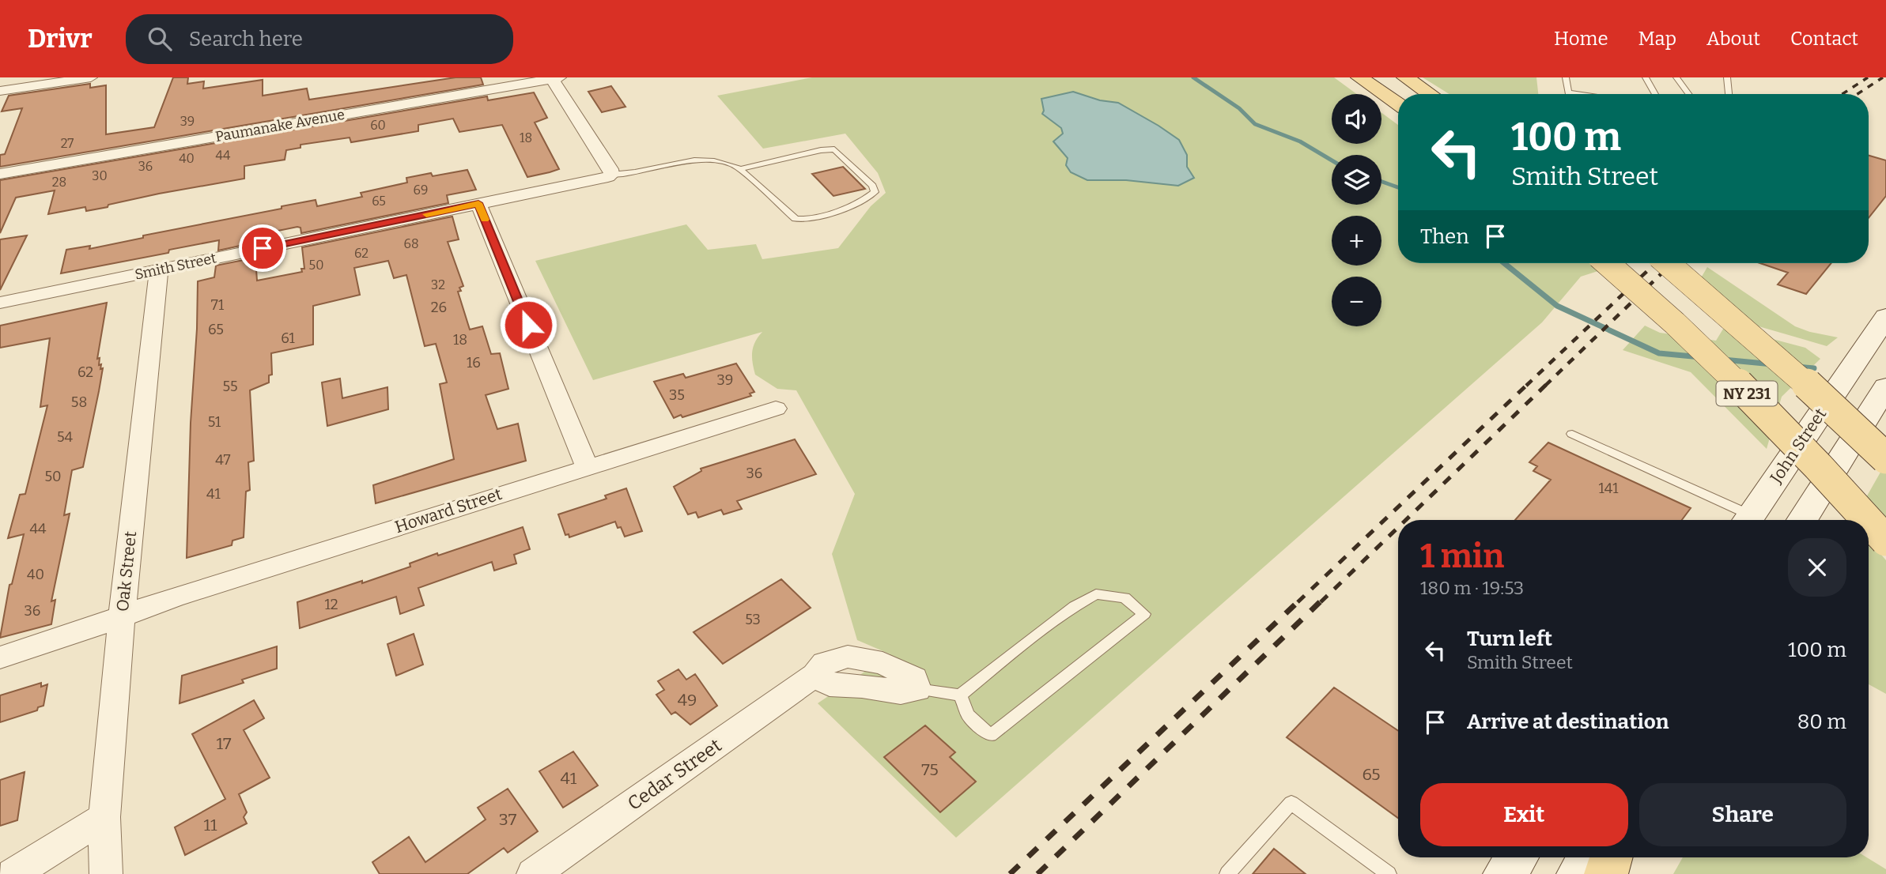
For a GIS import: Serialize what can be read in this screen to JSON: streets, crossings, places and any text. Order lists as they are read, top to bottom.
{
  "streets": {
    "main road": ["NY 231", "John Street"],
    "street": [
      "Paumanake Avenue",
      "Smith Street",
      "Howard Street",
      "Oak Street",
      "Cedar Street"
    ]
  },
  "crossings": [
    ["Smith Street", "Oak Street"],
    ["Howard Street", "Oak Street"]
  ],
  "house_numbers": [
    "39",
    "60",
    "18",
    "27",
    "44",
    "40",
    "36",
    "30",
    "28",
    "69",
    "65",
    "68",
    "62",
    "50",
    "32",
    "71",
    "26",
    "65",
    "61",
    "18",
    "16",
    "62",
    "39",
    "55",
    "35",
    "58",
    "51",
    "54",
    "47",
    "36",
    "50",
    "141",
    "41",
    "44",
    "40",
    "12",
    "36",
    "53",
    "49",
    "17",
    "75",
    "65",
    "41",
    "37",
    "11"
  ],
  "page": {
    "header": "Drivr",
    "search": "Search here",
    "nav": [
      "Home",
      "Map",
      "About",
      "Contact"
    ],
    "map_buttons": ["+", "−"],
    "turn": ["100 m", "Smith Street"],
    "then": "Then",
    "heading": ["1 min", "180 m · 19:53"],
    "list": [
      {
        "name": "Turn left",
        "note": "Smith Street",
        "value": "100 m"
      },
      {
        "name": "Arrive at destination",
        "value": "80 m"
      }
    ],
    "buttons": ["Exit", "Share"]
  }
}
